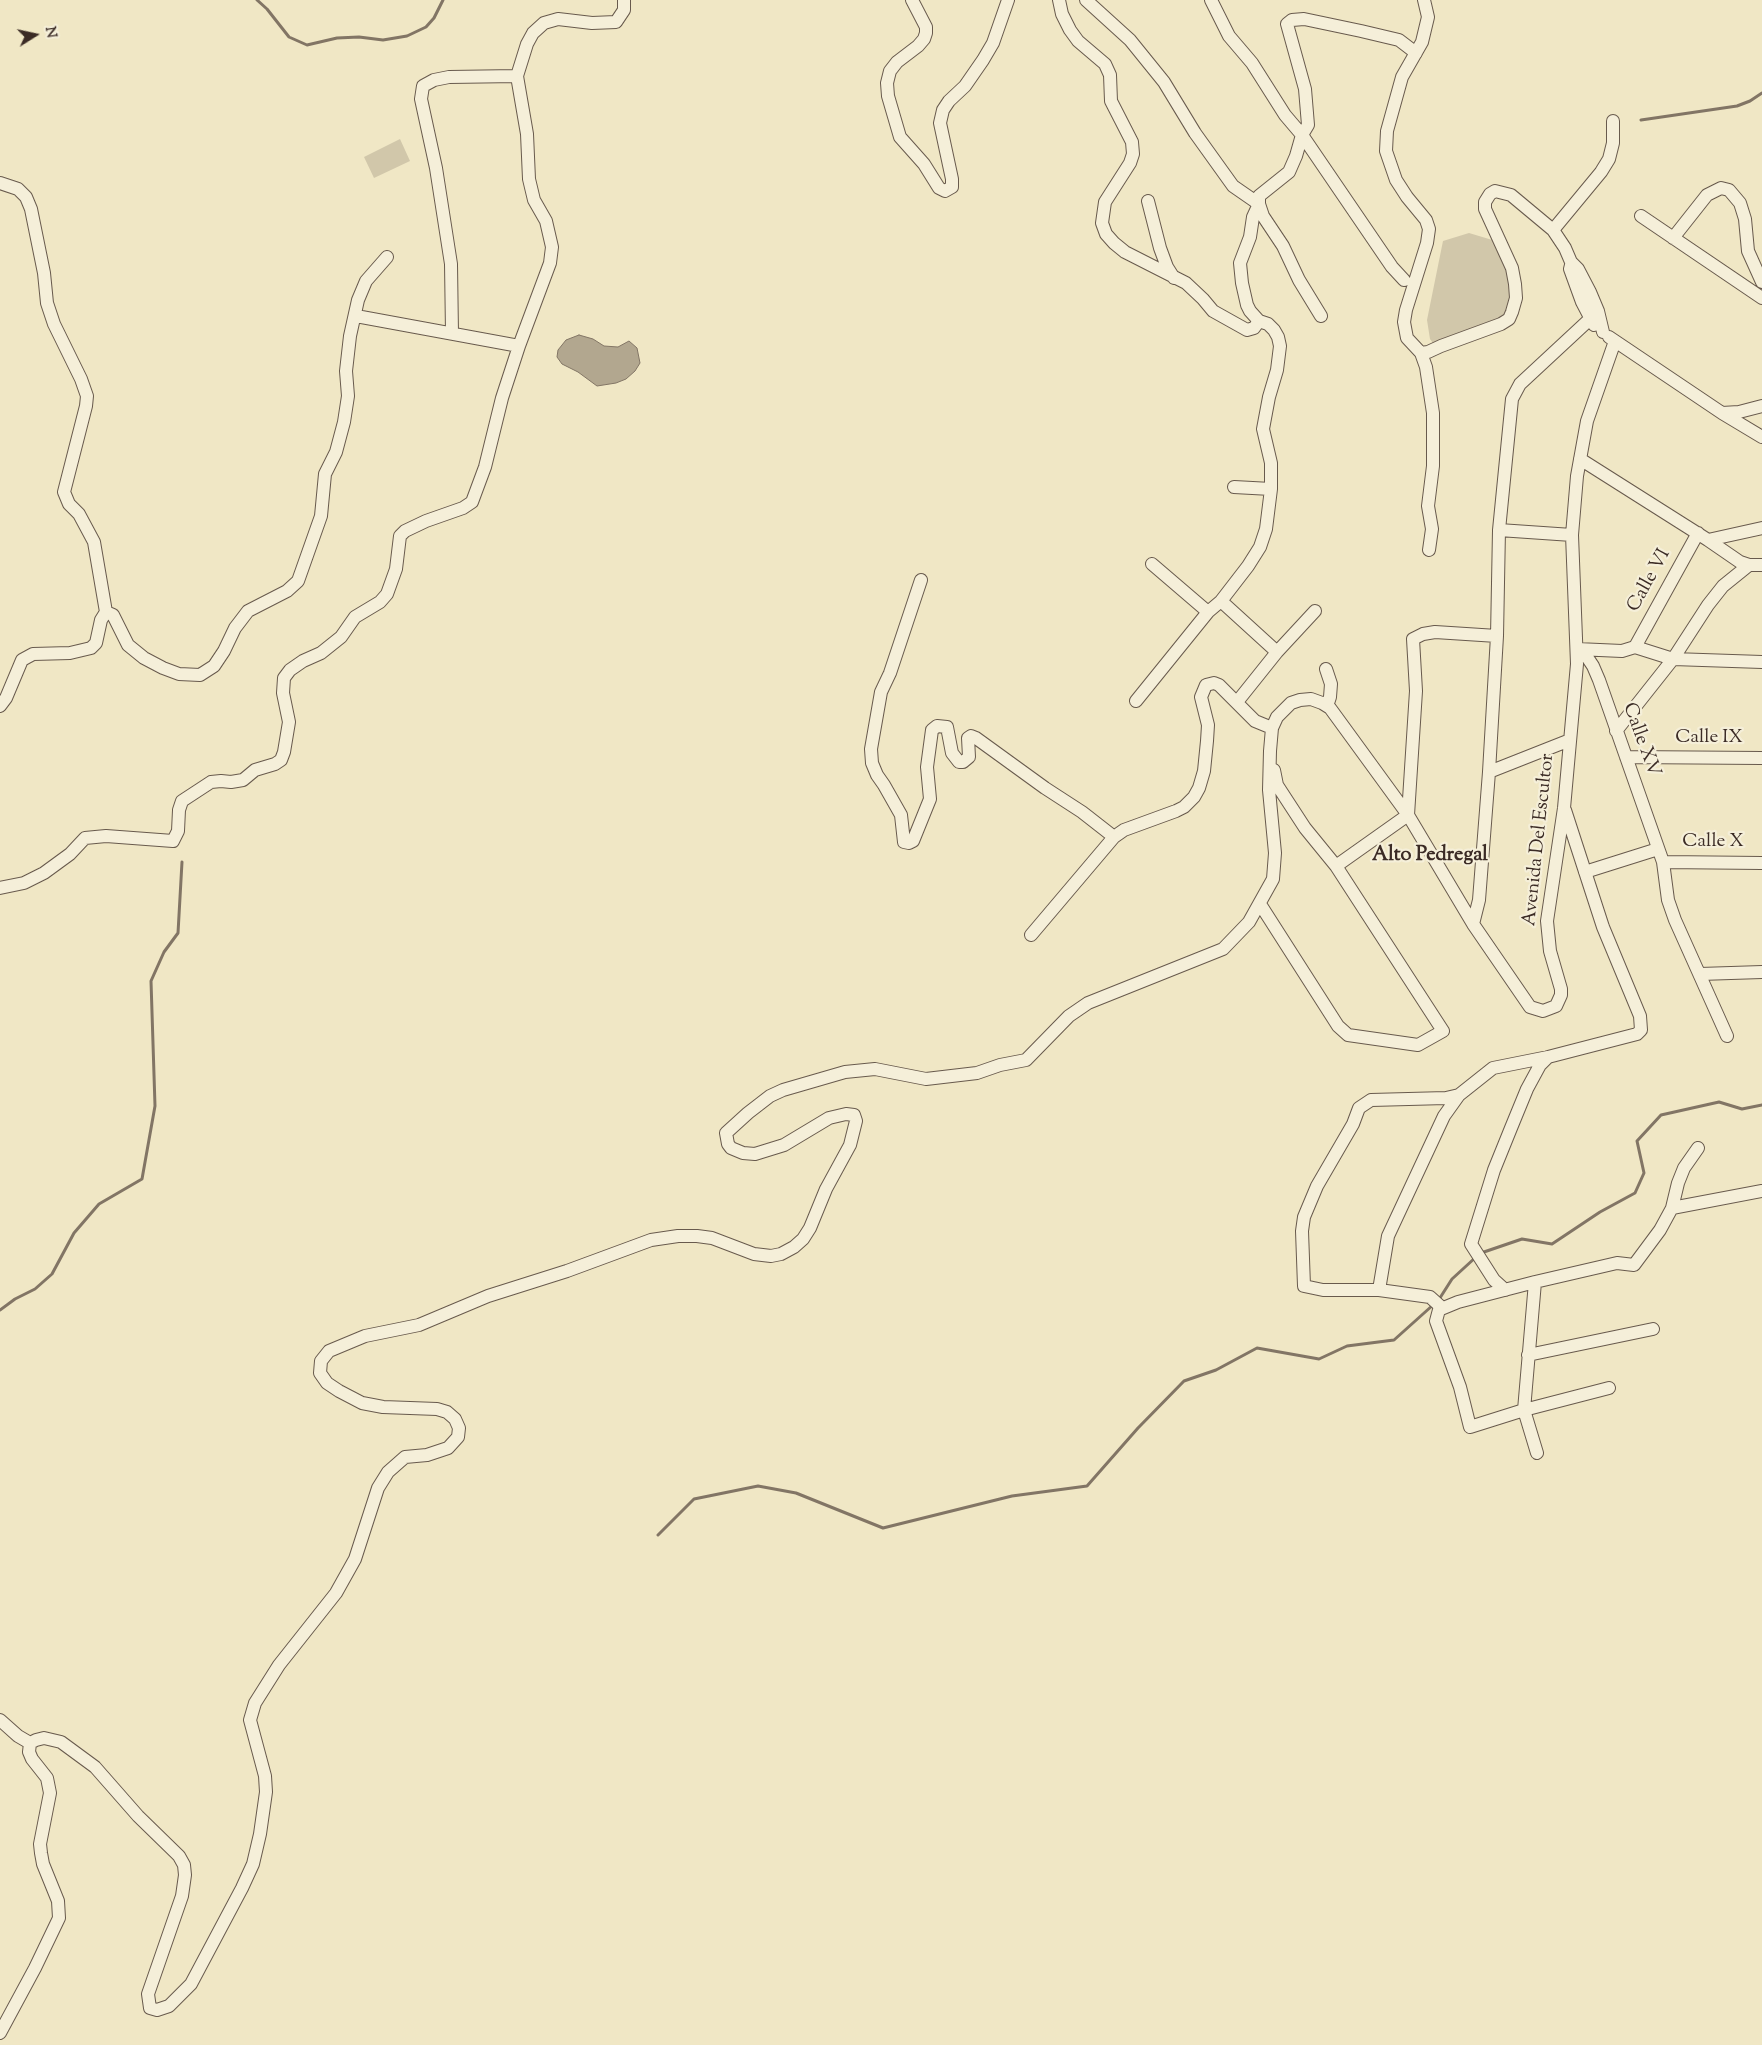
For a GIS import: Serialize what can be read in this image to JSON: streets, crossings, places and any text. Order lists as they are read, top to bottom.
{
  "streets": {
    "street": [
      "Calle VI",
      "Calle IX",
      "Calle XV",
      "Avenida Del Escultor",
      "Calle X"
    ]
  },
  "crossings": [
    ["Calle IX", "Calle XV"],
    ["Calle XV", "Avenida Del Escultor"],
    ["Calle XV", "Calle X"]
  ],
  "districts": ["Alto Pedregal"],
  "north": "right"
}
